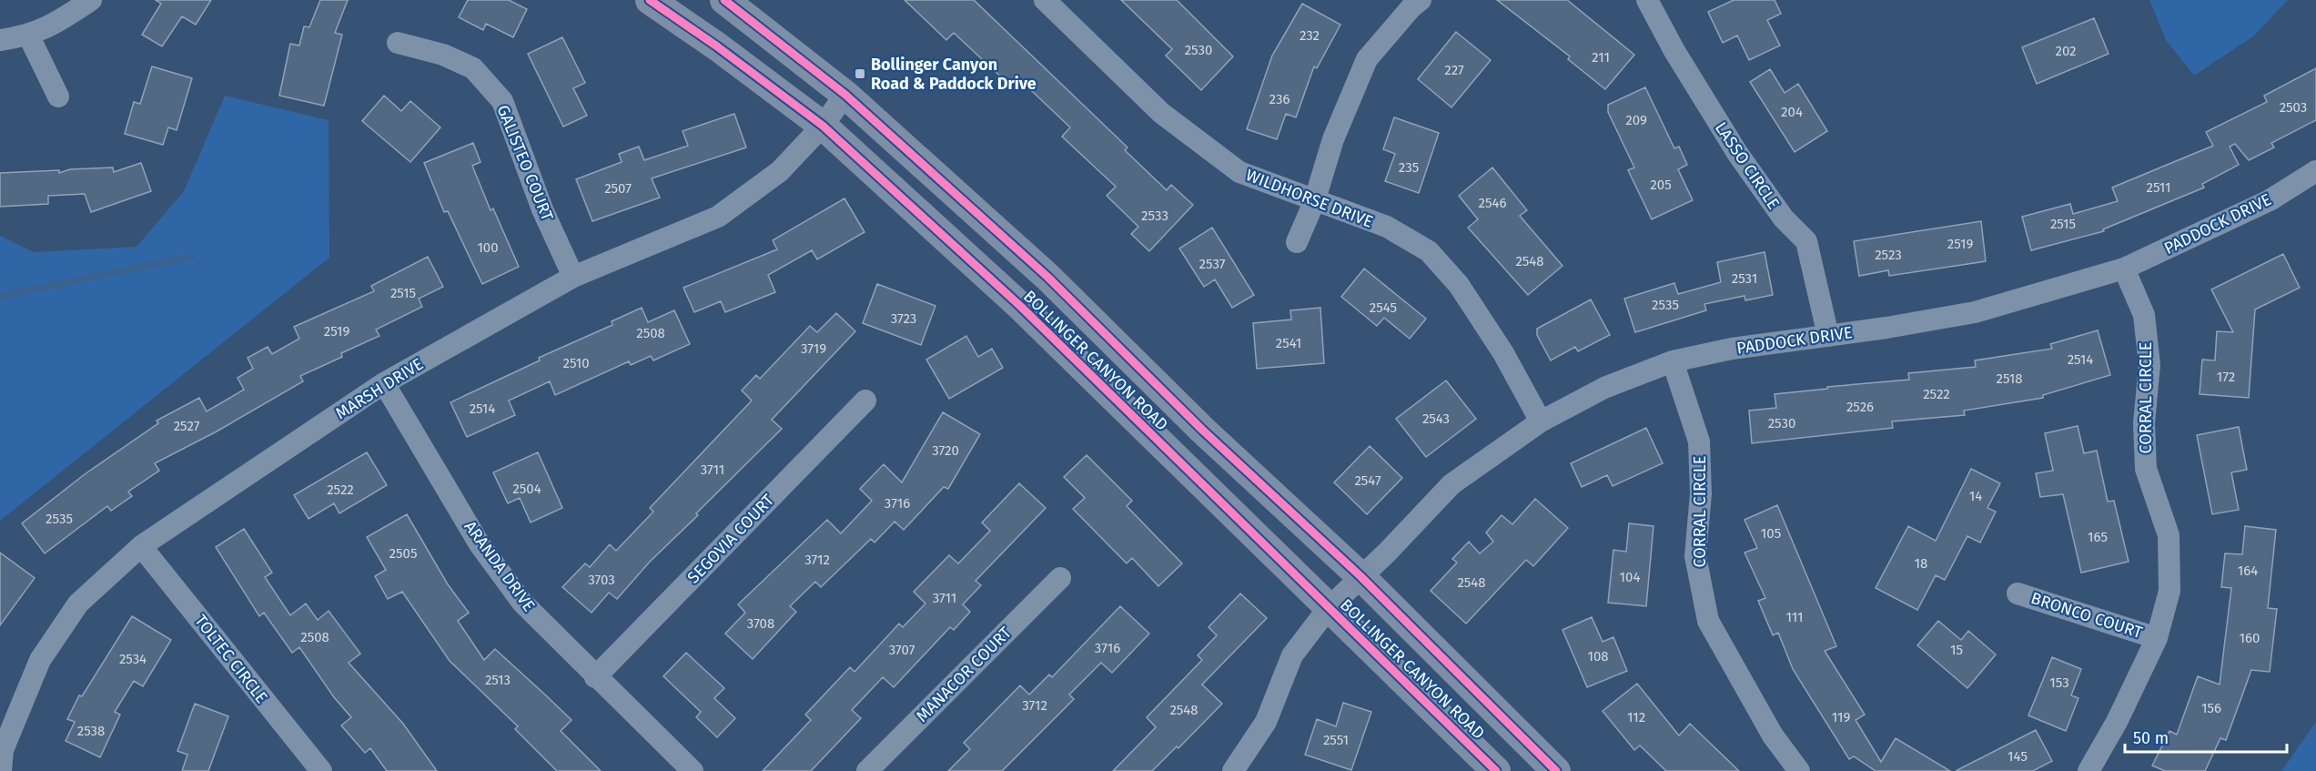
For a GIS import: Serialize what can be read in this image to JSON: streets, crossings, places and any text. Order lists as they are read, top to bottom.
{
  "streets": {
    "main road": ["BOLLINGER CANYON ROAD"],
    "street": [
      "GALISTEO COURT",
      "LASSO CIRCLE",
      "WILDHORSE DRIVE",
      "PADDOCK DRIVE",
      "MARSH DRIVE",
      "CORRAL CIRCLE",
      "SEGOVIA COURT",
      "ARANDA DRIVE",
      "BRONCO COURT",
      "TOLTEC CIRCLE",
      "MANACOR COURT"
    ]
  },
  "crossings": [
    ["GALISTEO COURT", "MARSH DRIVE"],
    ["LASSO CIRCLE", "PADDOCK DRIVE"],
    ["WILDHORSE DRIVE", "PADDOCK DRIVE"],
    ["PADDOCK DRIVE", "BOLLINGER CANYON ROAD"],
    ["PADDOCK DRIVE", "CORRAL CIRCLE"],
    ["BOLLINGER CANYON ROAD", "MARSH DRIVE"],
    ["MARSH DRIVE", "ARANDA DRIVE"],
    ["MARSH DRIVE", "TOLTEC CIRCLE"],
    ["CORRAL CIRCLE", "BRONCO COURT"],
    ["SEGOVIA COURT", "ARANDA DRIVE"]
  ],
  "places": {
    "transit": ["Bollinger Canyon Road & Paddock Drive"]
  },
  "house_numbers": [
    "232",
    "2530",
    "202",
    "211",
    "227",
    "236",
    "2503",
    "204",
    "209",
    "235",
    "205",
    "2511",
    "2507",
    "2546",
    "2533",
    "2515",
    "2519",
    "100",
    "2523",
    "2548",
    "2537",
    "2531",
    "2515",
    "2535",
    "2545",
    "3723",
    "2519",
    "2508",
    "2541",
    "3719",
    "2514",
    "2510",
    "172",
    "2518",
    "2522",
    "2526",
    "2514",
    "2543",
    "2530",
    "2527",
    "3720",
    "3711",
    "2547",
    "2504",
    "2522",
    "14",
    "3716",
    "2535",
    "105",
    "165",
    "2505",
    "3712",
    "18",
    "164",
    "104",
    "3703",
    "2548",
    "3711",
    "111",
    "3708",
    "2508",
    "160",
    "3716",
    "3707",
    "15",
    "108",
    "2534",
    "2513",
    "153",
    "3712",
    "156",
    "2548",
    "112",
    "119",
    "2538",
    "2551",
    "145"
  ],
  "scale_bar": "50 m"
}
